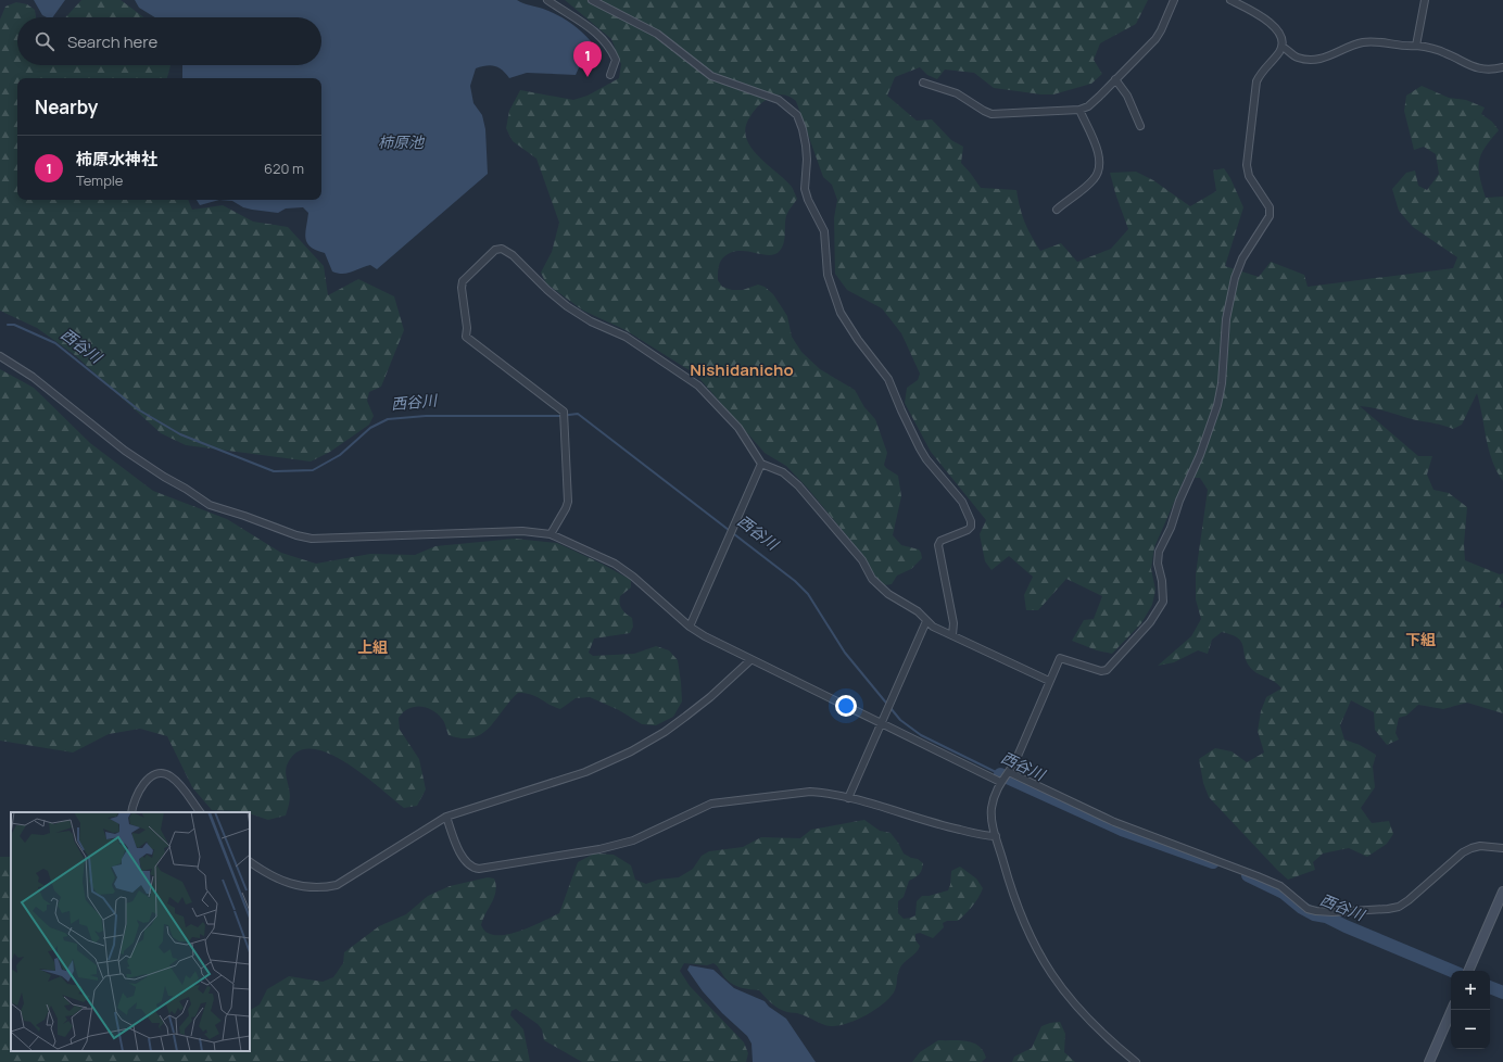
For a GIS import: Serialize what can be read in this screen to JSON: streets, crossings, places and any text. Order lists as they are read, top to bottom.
{
  "districts": ["Nishidanicho", "下組", "上組"],
  "water": ["柿原池", "西谷川"],
  "page": {
    "search": "Search here",
    "pins": "1",
    "heading": "Nearby",
    "list": [
      {
        "mark": "1",
        "name": "柿原水神社",
        "note": "Temple",
        "value": "620 m"
      }
    ],
    "map_buttons": ["+", "−"]
  }
}
